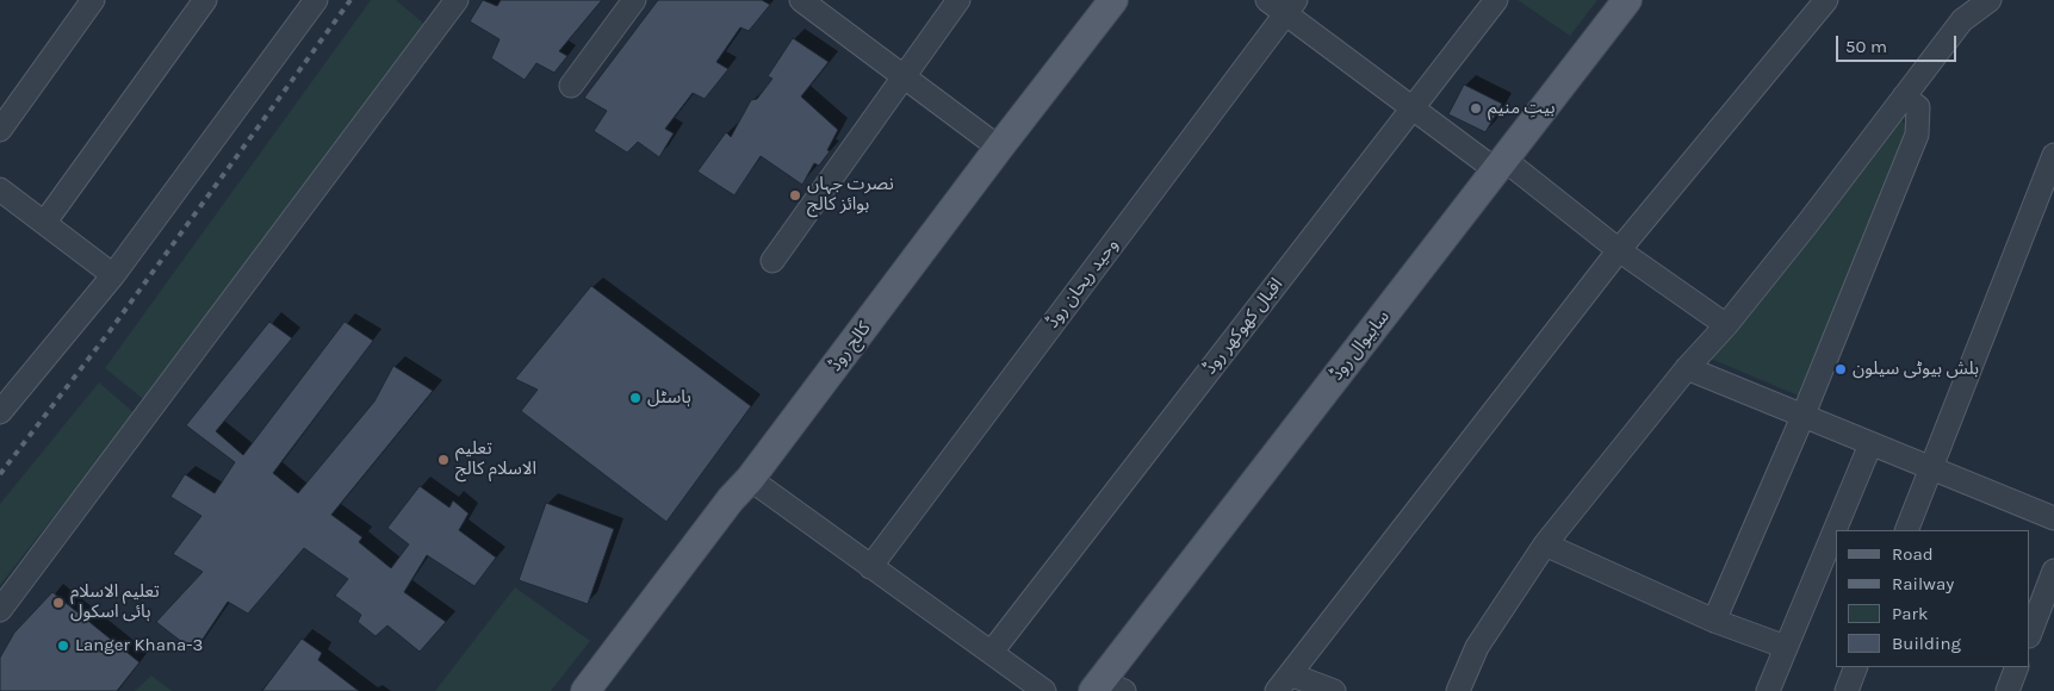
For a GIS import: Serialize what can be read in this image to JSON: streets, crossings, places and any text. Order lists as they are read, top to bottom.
{
  "streets": {
    "main road": ["ساہیوال روڈ", "کالج روڈ"],
    "street": ["وحید ریحان روڈ", "اقبال کھوکھر روڈ"]
  },
  "places": [
    "بیتِ منیم",
    "نصرت جہاں بوائز کالج",
    "بلش بیوٹی سیلون",
    "ہاسٹل",
    "تعلیم الاسلام کالج",
    "تعلیم الاسلام ہائی اسکول",
    "Langer Khana-3"
  ],
  "legend": [
    "Road",
    "Railway",
    "Park",
    "Building"
  ],
  "scale_bar": "50 m"
}
